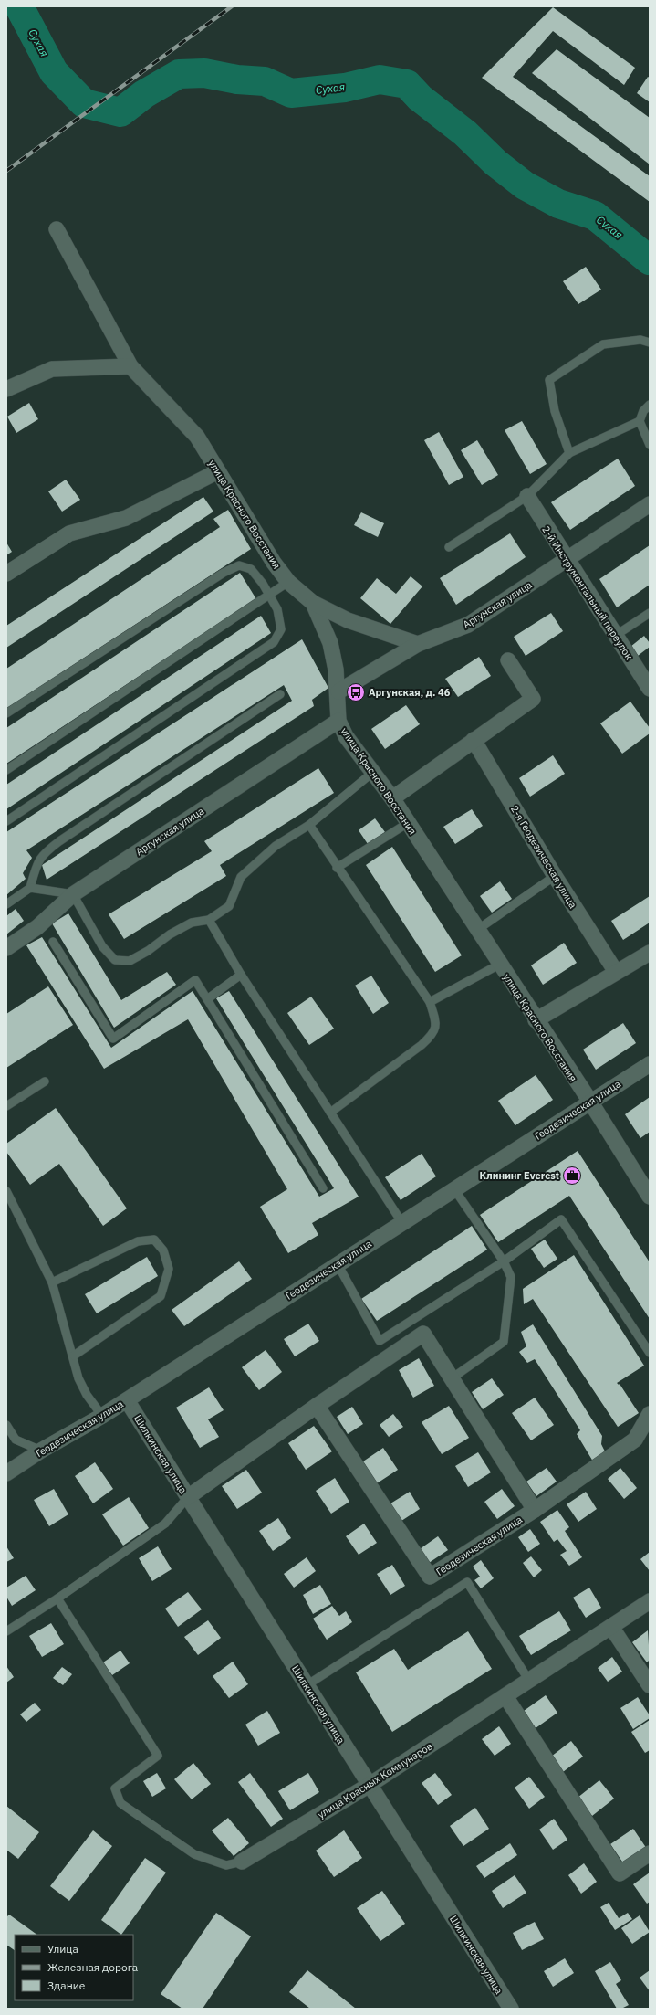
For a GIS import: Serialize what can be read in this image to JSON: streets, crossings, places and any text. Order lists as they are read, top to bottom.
{
  "streets": {
    "street": [
      "улица Красного Восстания",
      "2-й Инструментальный переулок",
      "Аргунская улица",
      "2-я Геодезическая улица",
      "Геодезическая улица",
      "Шилкинская улица",
      "улица Красных Коммунаров"
    ]
  },
  "crossings": [
    ["улица Красного Восстания", "Аргунская улица"],
    ["улица Красного Восстания", "Геодезическая улица"],
    ["2-й Инструментальный переулок", "Аргунская улица"],
    ["Геодезическая улица", "Шилкинская улица"],
    ["Шилкинская улица", "улица Красных Коммунаров"]
  ],
  "water": ["Сухая"],
  "places": {
    "bus stop": ["Аргунская, д. 46"],
    "office": ["Клининг Everest"]
  },
  "legend": ["Улица", "Железная дорога", "Здание"]
}
